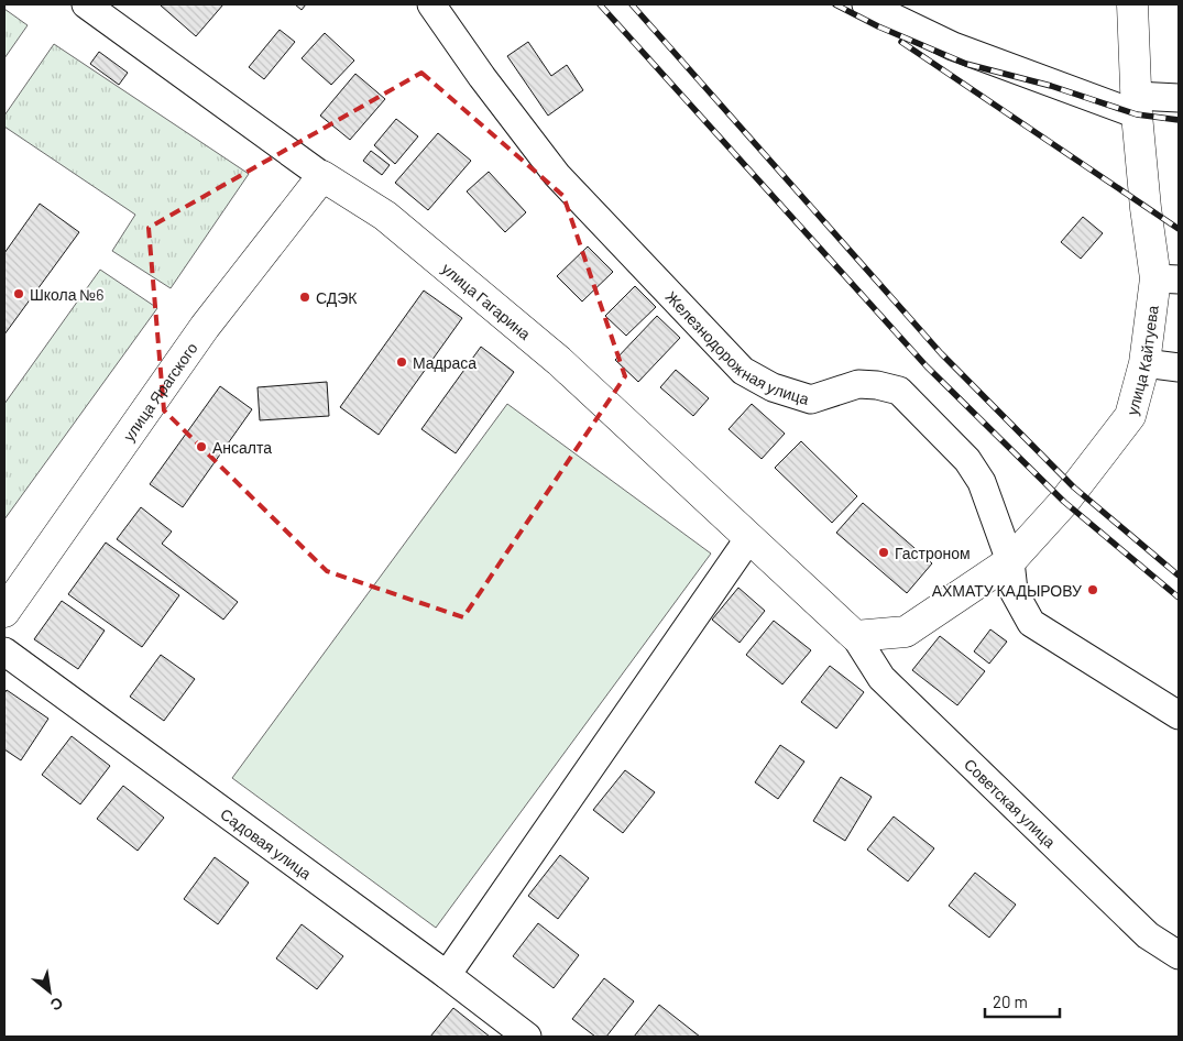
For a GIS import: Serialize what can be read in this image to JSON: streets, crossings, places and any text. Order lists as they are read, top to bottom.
{
  "streets": {
    "main road": ["улица Гагарина", "улица Кайтуева", "улица Ярагского"],
    "street": ["Железнодорожная улица", "Советская улица", "Садовая улица"]
  },
  "crossings": [
    ["улица Гагарина", "улица Кайтуева"],
    ["улица Гагарина", "улица Ярагского"],
    ["улица Гагарина", "Советская улица"],
    ["Железнодорожная улица", "улица Кайтуева"],
    ["улица Кайтуева", "Советская улица"]
  ],
  "places": [
    "Школа №6",
    "СДЭК",
    "Мадраса",
    "Ансалта",
    "Гастроном",
    "АХМАТУ КАДЫРОВУ"
  ],
  "scale_bar": "20 m",
  "north": "bottom right"
}
